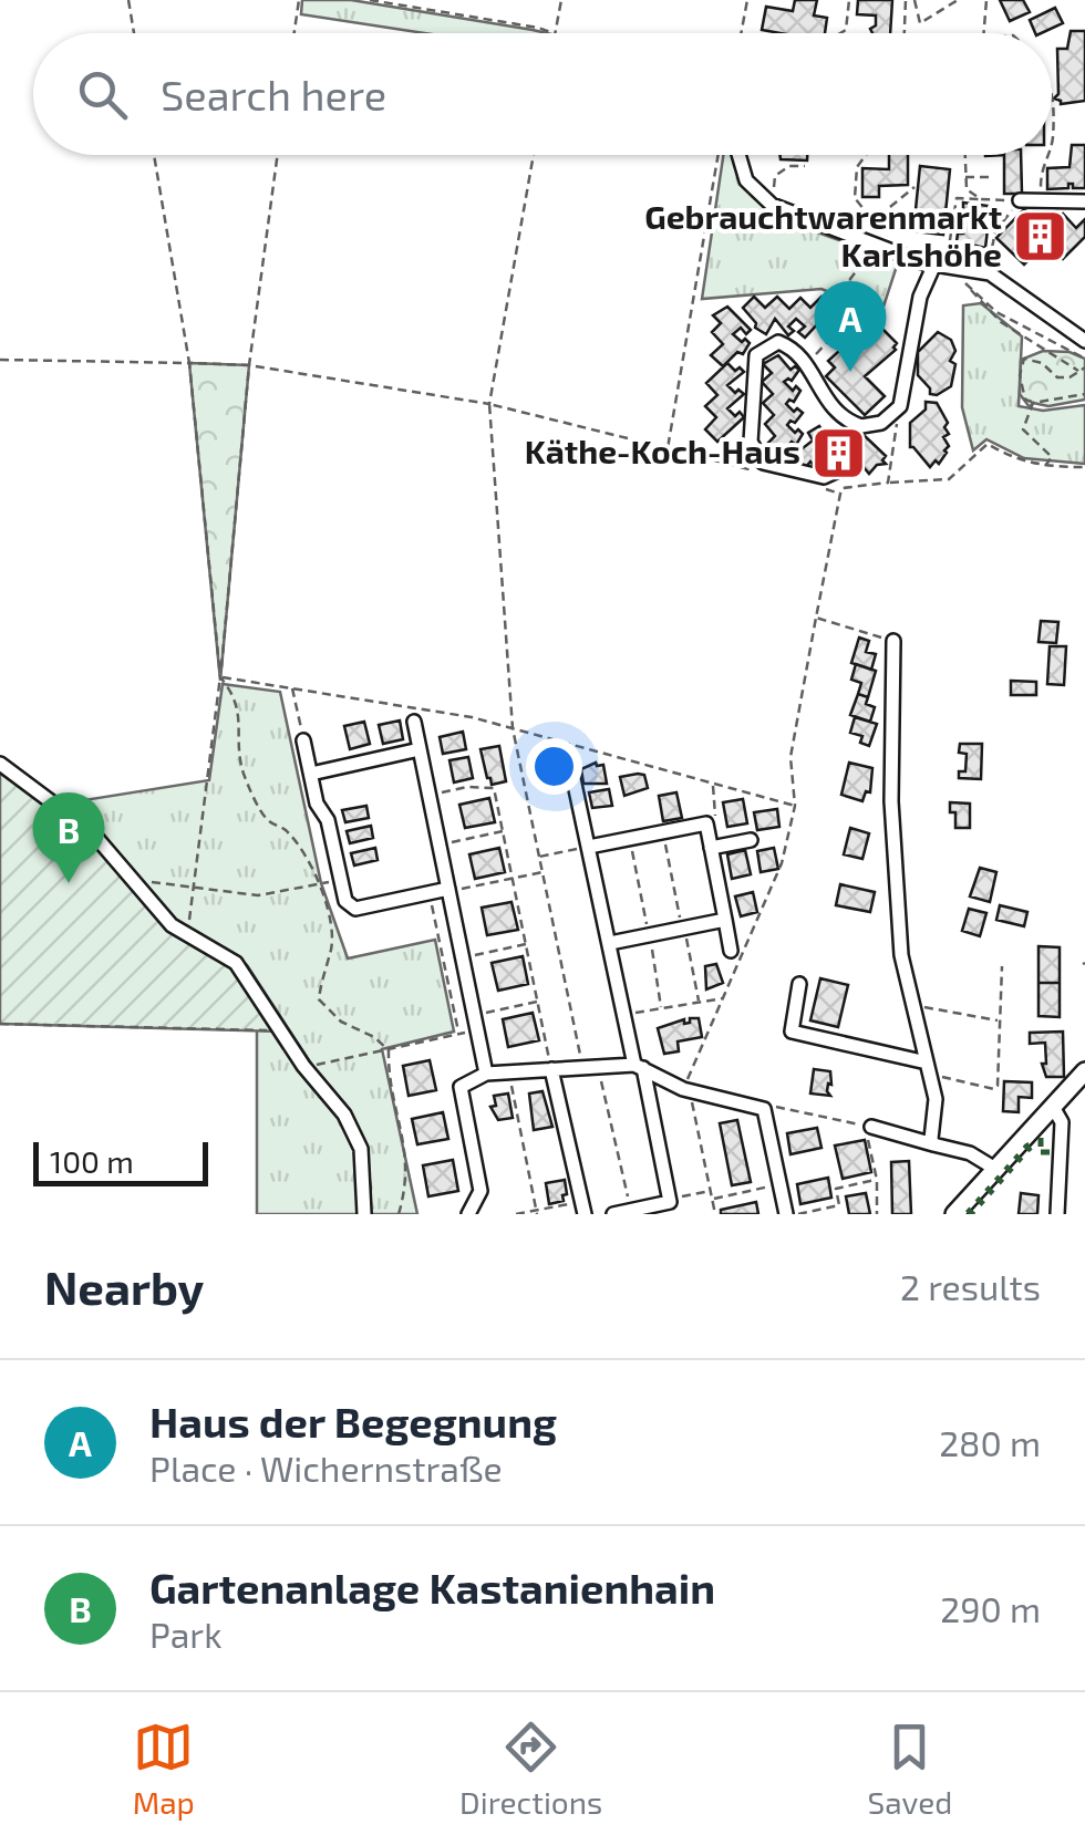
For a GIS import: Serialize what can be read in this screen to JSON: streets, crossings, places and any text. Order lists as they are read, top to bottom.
{
  "places": {
    "building": ["Gebrauchtwarenmarkt Karlshöhe", "Käthe-Koch-Haus"]
  },
  "scale_bar": "100 m",
  "page": {
    "search": "Search here",
    "pins": ["A", "B"],
    "scale": "100 m",
    "heading": ["Nearby", "2 results"],
    "list": [
      {
        "mark": "A",
        "name": "Haus der Begegnung",
        "note": "Place · Wichernstraße",
        "value": "280 m"
      },
      {
        "mark": "B",
        "name": "Gartenanlage Kastanienhain",
        "note": "Park",
        "value": "290 m"
      }
    ],
    "nav": ["Map", "Directions", "Saved"]
  }
}
